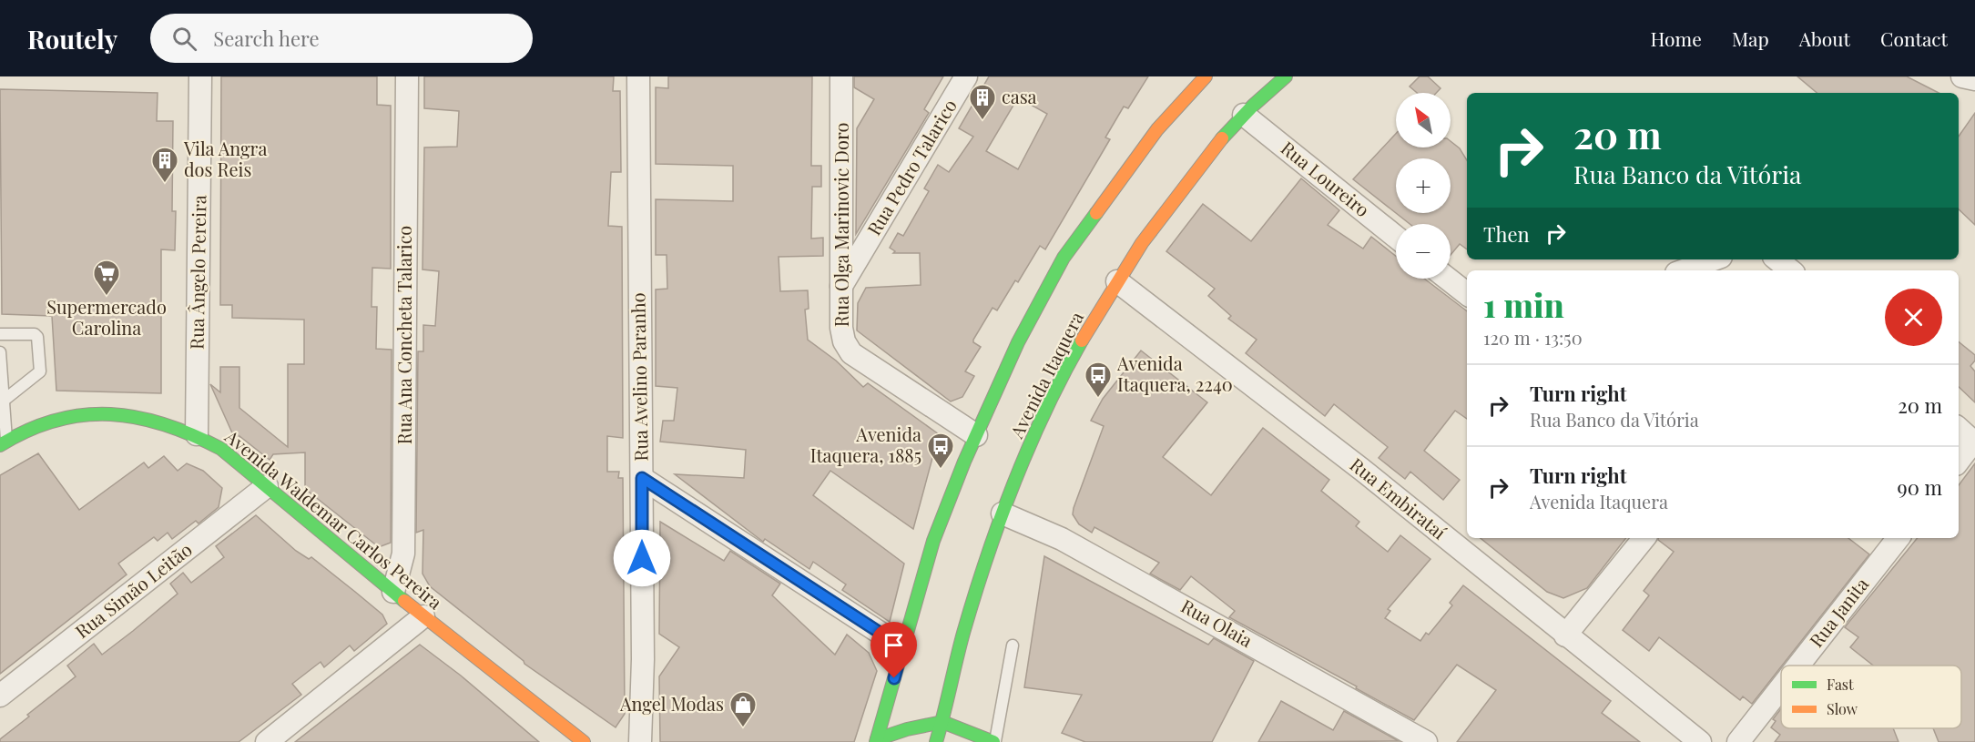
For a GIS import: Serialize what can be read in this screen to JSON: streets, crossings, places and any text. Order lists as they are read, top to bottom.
{
  "streets": {
    "main road": ["Avenida Itaquera", "Avenida Waldemar Carlos Pereira"],
    "street": [
      "Rua Pedro Talarico",
      "Rua Loureiro",
      "Rua Olga Marinovic Doro",
      "Rua Ângelo Pereira",
      "Rua Ana Concheta Talarico",
      "Rua Avelino Paranho",
      "Rua Embirataí",
      "Rua Simão Leitão",
      "Rua Janita",
      "Rua Olaia"
    ]
  },
  "crossings": [
    ["Rua Pedro Talarico", "Rua Olga Marinovic Doro"],
    ["Rua Loureiro", "Avenida Itaquera"],
    ["Rua Olga Marinovic Doro", "Avenida Itaquera"],
    ["Rua Ângelo Pereira", "Avenida Waldemar Carlos Pereira"],
    ["Rua Ana Concheta Talarico", "Avenida Waldemar Carlos Pereira"],
    ["Avenida Itaquera", "Rua Embirataí"],
    ["Avenida Itaquera", "Rua Olaia"],
    ["Avenida Waldemar Carlos Pereira", "Rua Simão Leitão"]
  ],
  "places": {
    "building": ["casa", "Vila Angra dos Reis"],
    "supermarket": ["Supermercado Carolina"],
    "bus stop": ["Avenida Itaquera, 2240", "Avenida Itaquera, 1885"],
    "shop": ["Angel Modas"]
  },
  "legend": ["Fast", "Slow"],
  "north": "top left",
  "page": {
    "header": "Routely",
    "search": "Search here",
    "nav": [
      "Home",
      "Map",
      "About",
      "Contact"
    ],
    "map_buttons": ["+", "−"],
    "turn": ["20 m", "Rua Banco da Vitória"],
    "then": "Then",
    "heading": ["1 min", "120 m · 13:50"],
    "list": [
      {
        "name": "Turn right",
        "note": "Rua Banco da Vitória",
        "value": "20 m"
      },
      {
        "name": "Turn right",
        "note": "Avenida Itaquera",
        "value": "90 m"
      }
    ]
  }
}
